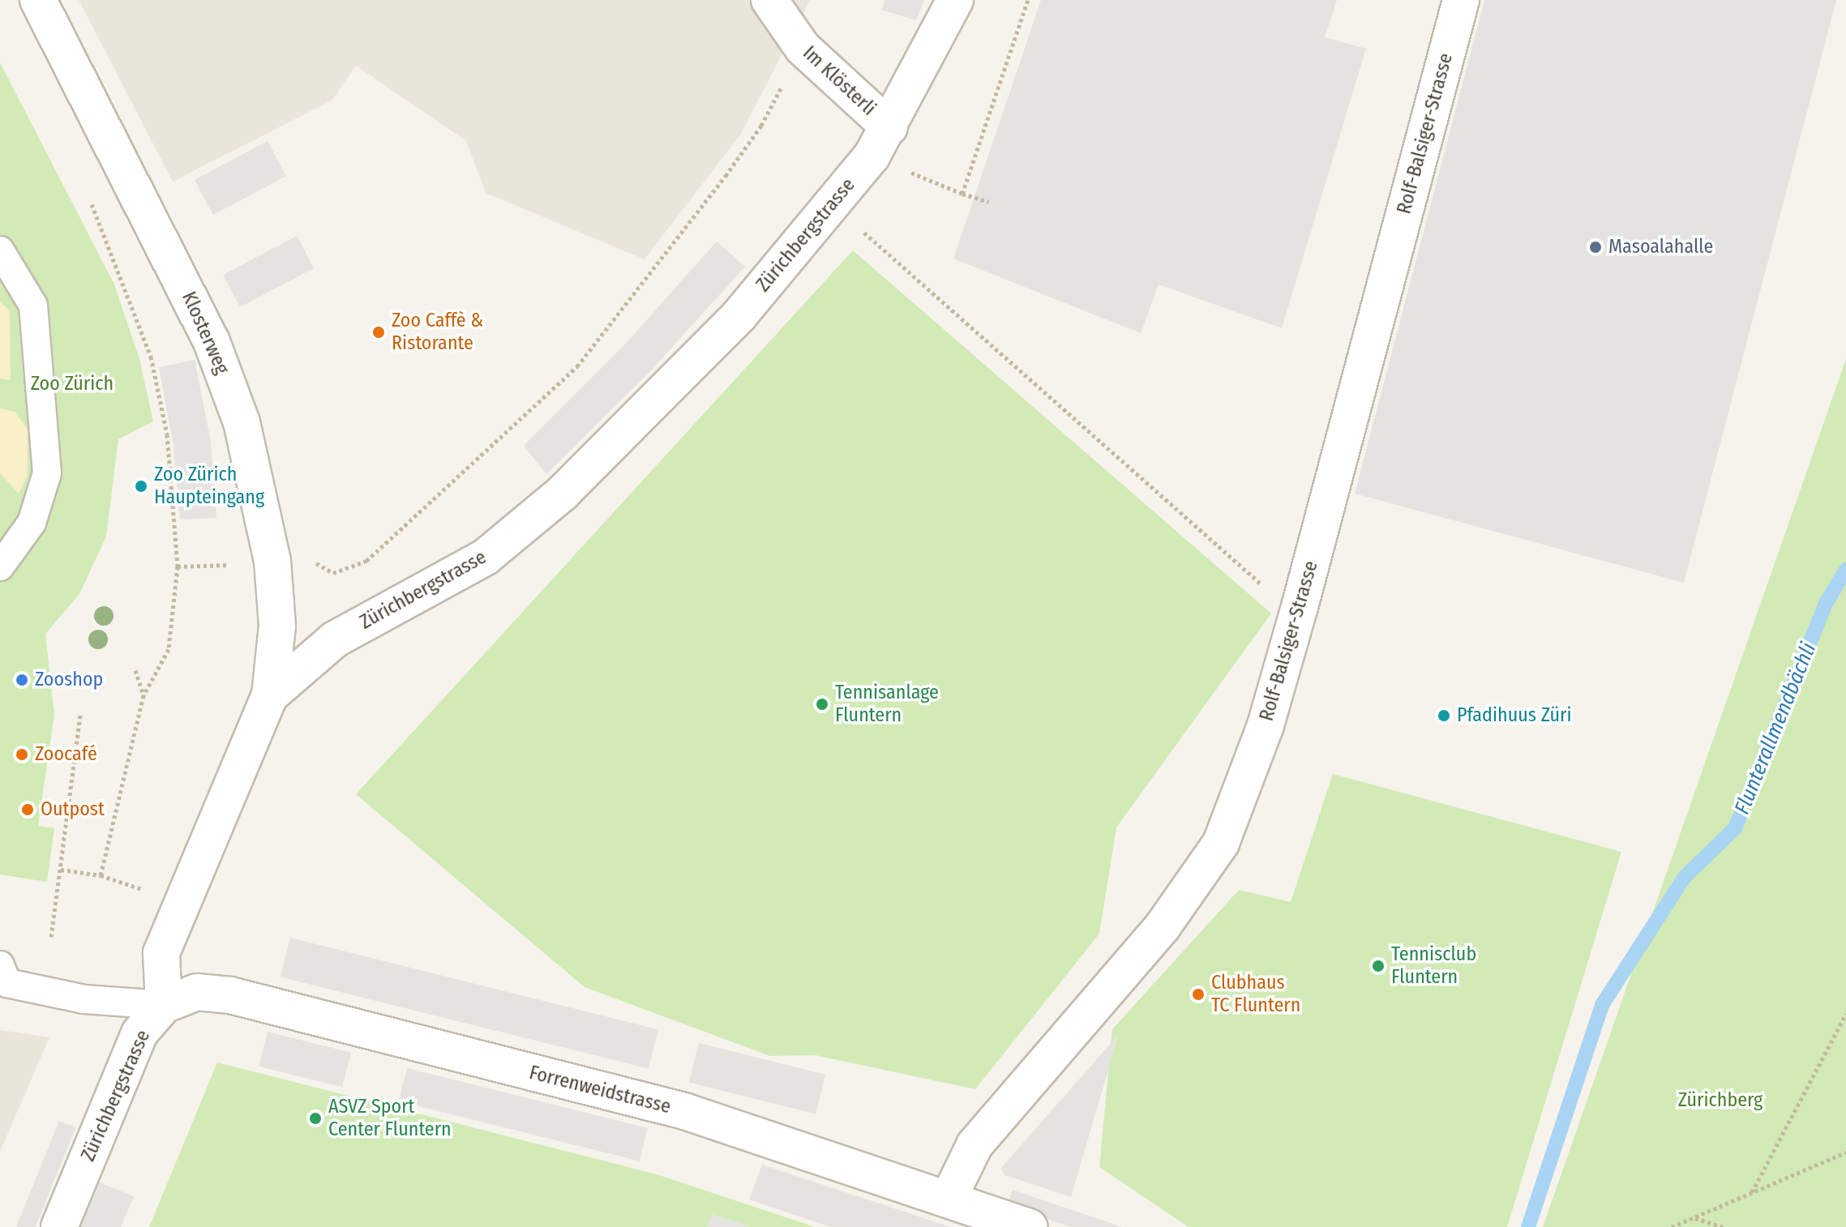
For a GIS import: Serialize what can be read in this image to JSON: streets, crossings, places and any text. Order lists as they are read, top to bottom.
{
  "streets": {
    "street": [
      "Im Klösterli",
      "Rolf-Balsiger-Strasse",
      "Zürichbergstrasse",
      "Klosterweg",
      "Forrenweidstrasse"
    ]
  },
  "crossings": [
    ["Im Klösterli", "Zürichbergstrasse"],
    ["Rolf-Balsiger-Strasse", "Forrenweidstrasse"],
    ["Zürichbergstrasse", "Klosterweg"],
    ["Zürichbergstrasse", "Forrenweidstrasse"]
  ],
  "water": ["Flunterallmendbächli"],
  "parks": ["Zoo Zürich", "Zürichberg"],
  "places": [
    "Masoalahalle",
    "Zoo Caffè & Ristorante",
    "Zoo Zürich Haupteingang",
    "Zooshop",
    "Tennisanlage Fluntern",
    "Pfadihuus Züri",
    "Zoocafé",
    "Outpost",
    "Tennisclub Fluntern",
    "Clubhaus TC Fluntern",
    "ASVZ Sport Center Fluntern"
  ]
}
